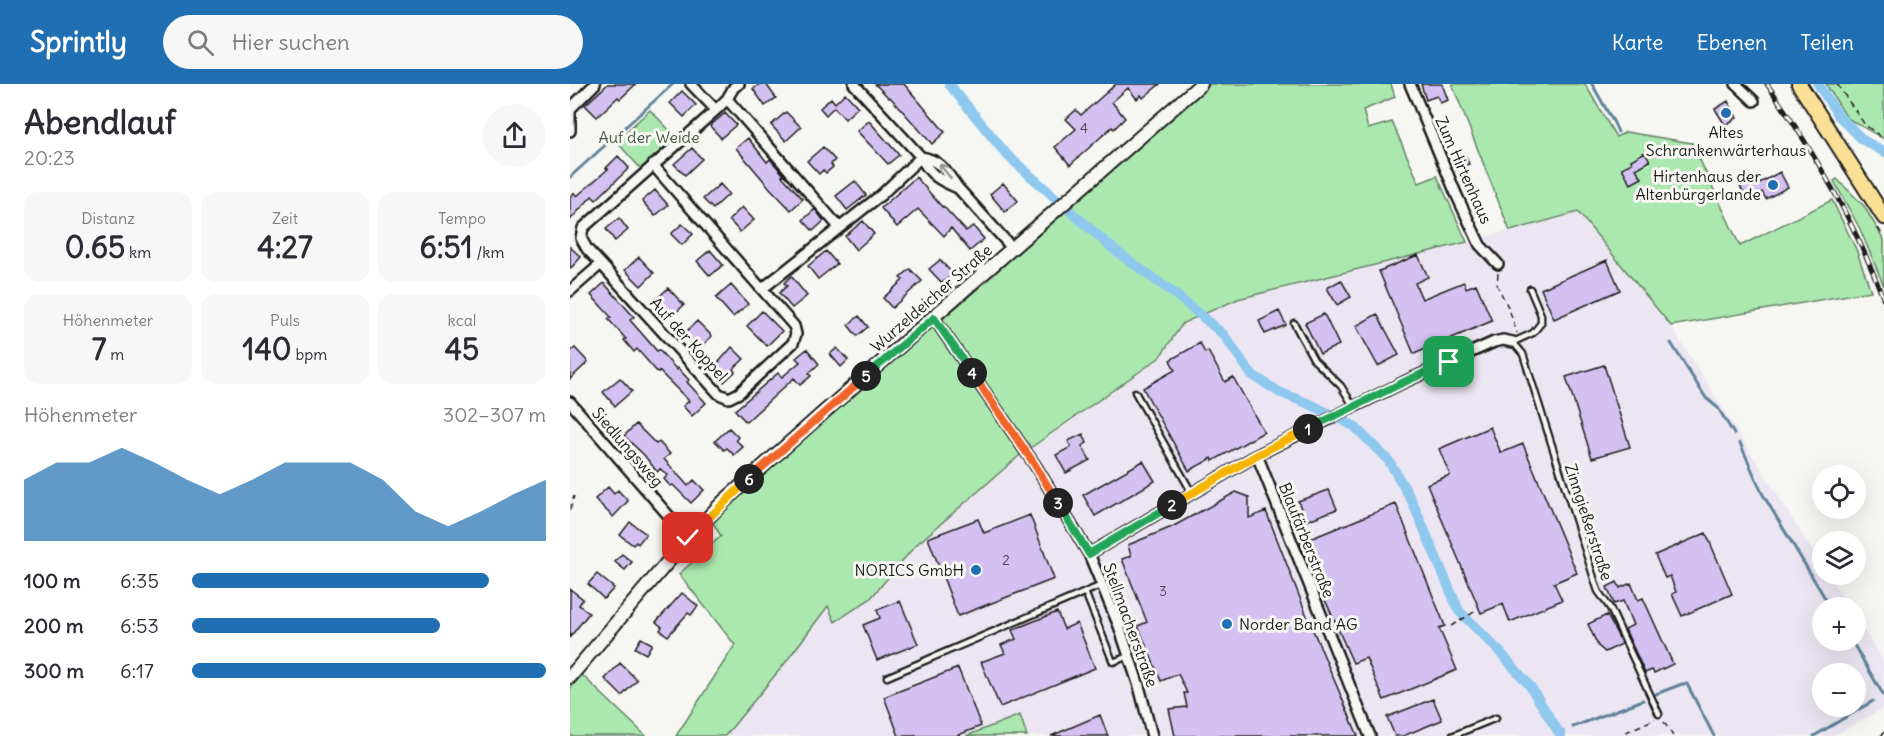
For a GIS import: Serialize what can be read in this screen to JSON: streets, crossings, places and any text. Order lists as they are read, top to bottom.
{
  "streets": {
    "main road": ["Wurzeldeicher Straße"],
    "street": [
      "Zum Hirtenhaus",
      "Auf der Koppel",
      "Siedlungsweg",
      "Blaufärberstraße",
      "Stellmacherstraße"
    ],
    "lane": ["Zinngießerstraße"]
  },
  "crossings": [
    ["Wurzeldeicher Straße", "Siedlungsweg"],
    ["Wurzeldeicher Straße", "Stellmacherstraße"]
  ],
  "parks": ["Auf der Weide"],
  "places": [
    "Altes Schrankenwärterhaus",
    "Hirtenhaus der Altenbürgerlande",
    "NORICS GmbH",
    "Norder Band AG"
  ],
  "house_numbers": ["4", "2", "3"],
  "page": {
    "header": "Sprintly",
    "search": "Hier suchen",
    "nav": ["Karte", "Ebenen", "Teilen"],
    "heading": ["Abendlauf", "20:23"],
    "stats": [
      ["Distanz", "0.65 km"],
      ["Zeit", "4:27"],
      ["Tempo", "6:51 /km"],
      ["Höhenmeter", "7 m"],
      ["Puls", "140 bpm"],
      ["kcal", "45"]
    ],
    "pins": [
      "4",
      "5",
      "1",
      "6",
      "3",
      "2"
    ],
    "chart": ["Höhenmeter", "302–307 m"],
    "map_buttons": ["+", "−"],
    "list": [
      {
        "name": "100 m",
        "note": "6:35"
      },
      {
        "name": "200 m",
        "note": "6:53"
      },
      {
        "name": "300 m",
        "note": "6:17"
      }
    ]
  }
}
